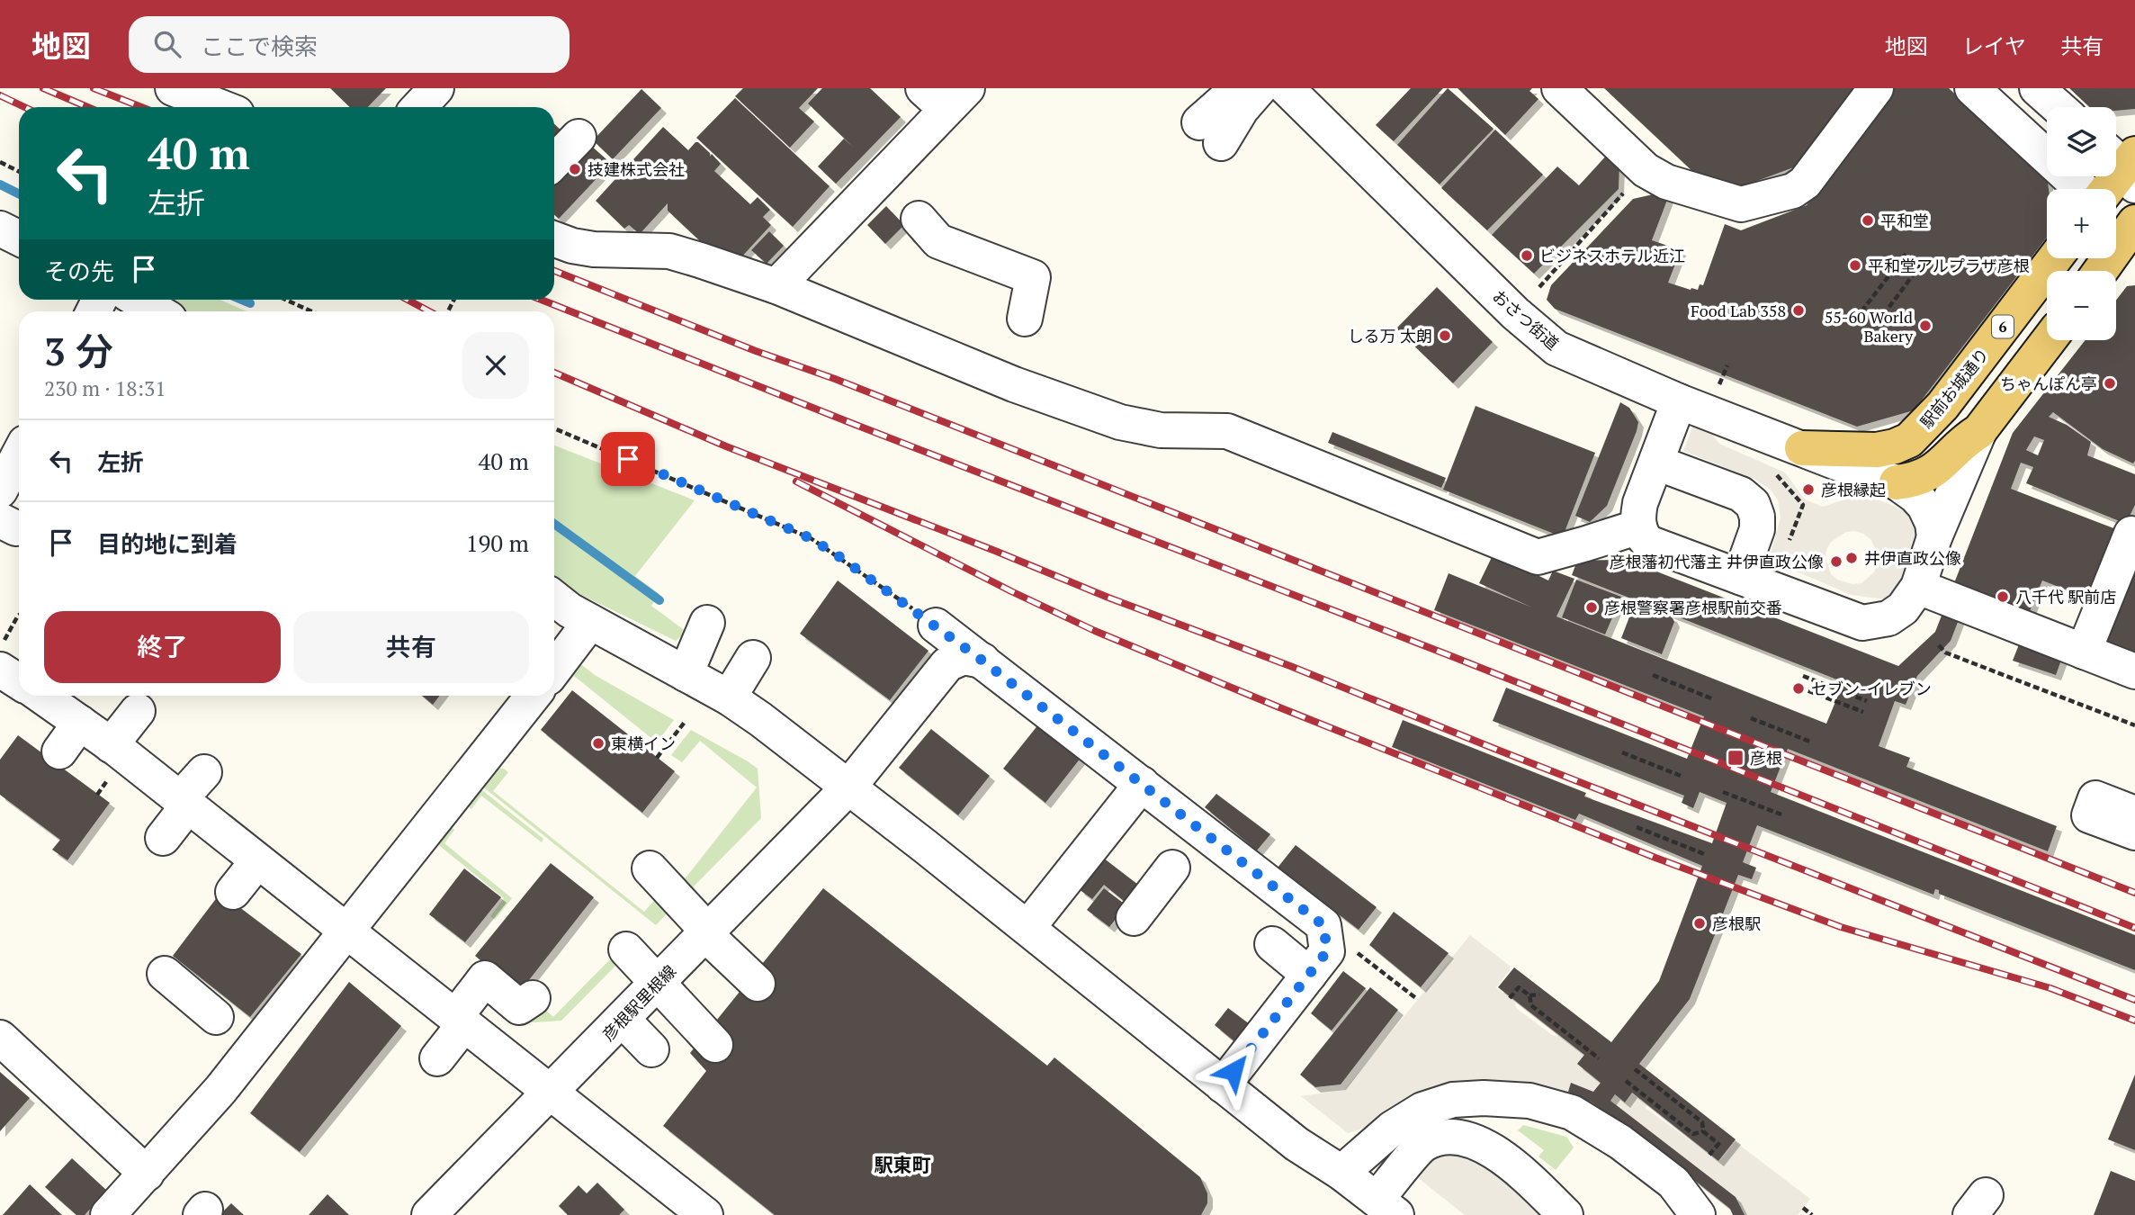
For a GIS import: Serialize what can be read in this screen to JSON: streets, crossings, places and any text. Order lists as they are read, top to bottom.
{
  "streets": {
    "main road": ["6", "駅前お城通り"],
    "street": ["おさつ街道", "彦根駅里根線"]
  },
  "crossings": [
    ["おさつ街道", "駅前お城通り"]
  ],
  "districts": ["駅東町"],
  "places": {
    "other": [
      "技建株式会社",
      "平和堂",
      "ビジネスホテル近江",
      "平和堂アルプラザ彦根",
      "Food Lab 358",
      "55-60 World Bakery",
      "しる万 太朗",
      "ちゃんぽん亭",
      "彦根縁起",
      "井伊直政公像",
      "彦根藩初代藩主 井伊直政公像",
      "八千代 駅前店",
      "彦根警察署彦根駅前交番",
      "セブン-イレブン",
      "東横イン",
      "彦根駅"
    ],
    "transit": ["彦根"]
  },
  "page": {
    "header": "地図",
    "search": "ここで検索",
    "nav": ["地図", "レイヤ", "共有"],
    "map_buttons": ["+", "−"],
    "turn": ["40 m", "左折"],
    "then": "その先",
    "heading": ["3 分", "230 m · 18:31"],
    "list": [
      {
        "name": "左折",
        "value": "40 m"
      },
      {
        "name": "目的地に到着",
        "value": "190 m"
      }
    ],
    "buttons": ["終了", "共有"]
  }
}
